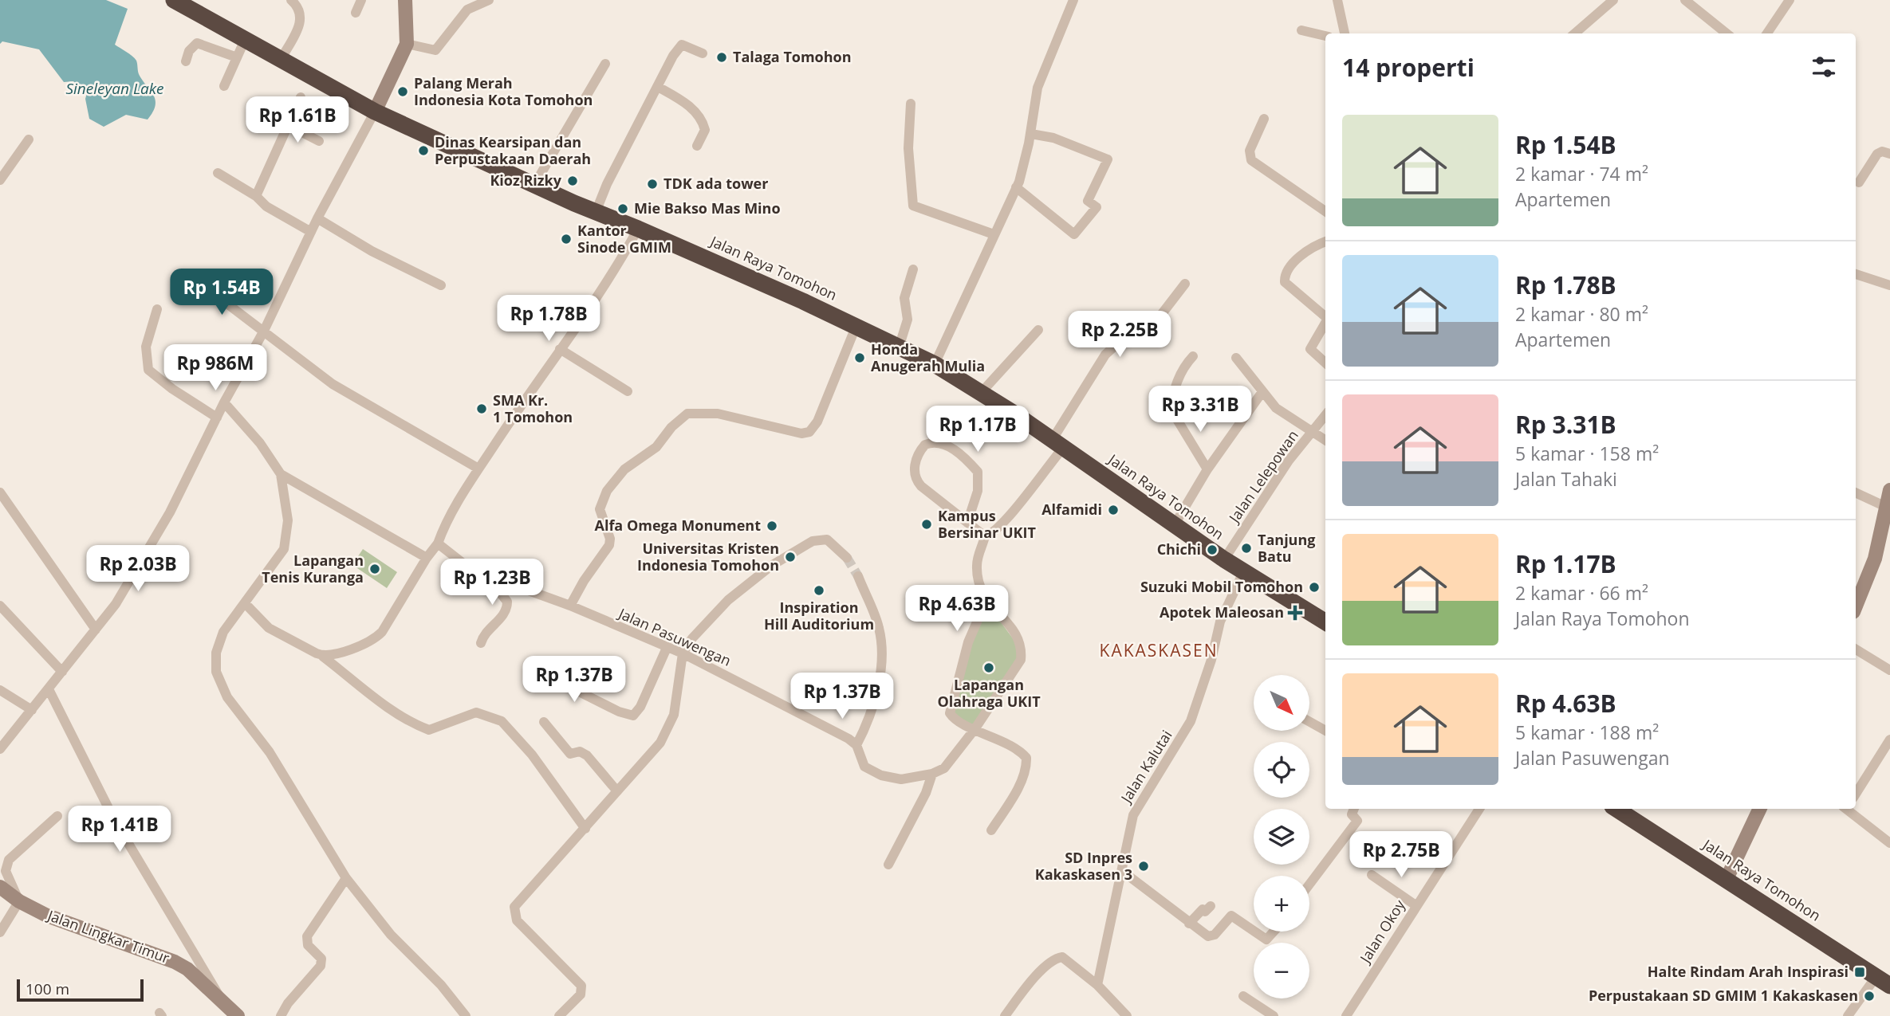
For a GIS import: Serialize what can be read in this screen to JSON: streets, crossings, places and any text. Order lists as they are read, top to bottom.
{
  "streets": {
    "highway": ["Jalan Raya Tomohon"],
    "street": [
      "Jalan Lelepowan",
      "Jalan Pasuwengan",
      "Jalan Kalutai",
      "Jalan Okoy",
      "Jalan Lingkar Timur"
    ]
  },
  "crossings": [
    ["Jalan Raya Tomohon", "Jalan Lelepowan"],
    ["Jalan Raya Tomohon", "Jalan Kalutai"]
  ],
  "districts": ["KAKASKASEN"],
  "water": ["Sineleyan Lake"],
  "places": {
    "other": [
      "Talaga Tomohon",
      "Palang Merah Indonesia Kota Tomohon",
      "Dinas Kearsipan dan Perpustakaan Daerah",
      "Kioz Rizky",
      "TDK ada tower",
      "Mie Bakso Mas Mino",
      "Kantor Sinode GMIM",
      "Honda Anugerah Mulia",
      "SMA Kr. 1 Tomohon",
      "Alfamidi",
      "Kampus Bersinar UKIT",
      "Alfa Omega Monument",
      "Tanjung Batu",
      "Chichi",
      "Universitas Kristen Indonesia Tomohon",
      "Lapangan Tenis Kuranga",
      "Suzuki Mobil Tomohon",
      "Inspiration Hill Auditorium",
      "Lapangan Olahraga UKIT",
      "SD Inpres Kakaskasen 3",
      "Perpustakaan SD GMIM 1 Kakaskasen"
    ],
    "health": ["Apotek Maleosan"],
    "transit": ["Halte Rindam Arah Inspirasi"]
  },
  "scale_bar": "100 m",
  "north": "bottom right",
  "page": {
    "heading": "14 properti",
    "price": [
      "Rp 1.61B",
      "Rp 1.54B",
      "Rp 1.78B",
      "Rp 2.25B",
      "Rp 986M",
      "Rp 3.31B",
      "Rp 1.17B",
      "Rp 2.03B",
      "Rp 1.23B",
      "Rp 4.63B",
      "Rp 1.37B",
      "Rp 1.37B",
      "Rp 1.41B",
      "Rp 2.75B"
    ],
    "list": [
      {
        "name": "Rp 1.54B",
        "note": "2 kamar · 74 m² · Apartemen"
      },
      {
        "name": "Rp 1.78B",
        "note": "2 kamar · 80 m² · Apartemen"
      },
      {
        "name": "Rp 3.31B",
        "note": "5 kamar · 158 m² · Jalan Tahaki"
      },
      {
        "name": "Rp 1.17B",
        "note": "2 kamar · 66 m² · Jalan Raya Tomohon"
      },
      {
        "name": "Rp 4.63B",
        "note": "5 kamar · 188 m² · Jalan Pasuwengan"
      }
    ],
    "map_buttons": ["+", "−"],
    "scale": "100 m"
  }
}
